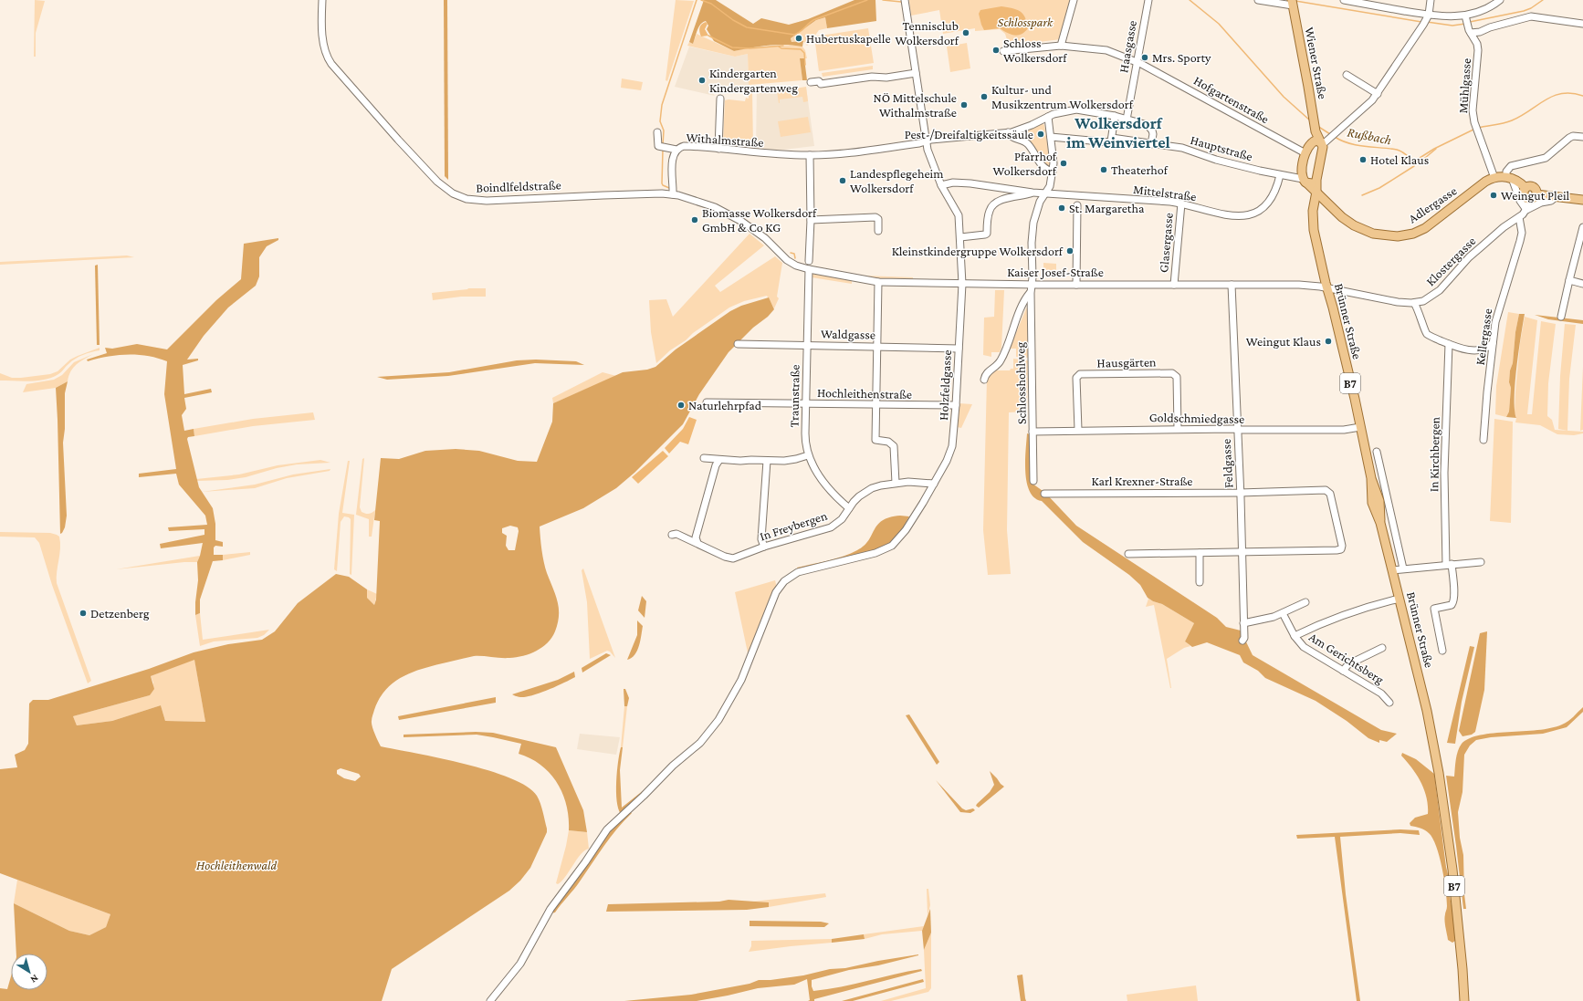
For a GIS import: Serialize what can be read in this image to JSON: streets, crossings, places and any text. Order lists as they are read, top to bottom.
{
  "streets": {
    "main road": [
      "Wiener Straße",
      "Adlergasse",
      "Brünner Straße",
      "B7"
    ],
    "street": [
      "Haasgasse",
      "Mühlgasse",
      "Hofgartenstraße",
      "Withalmstraße",
      "Hauptstraße",
      "Boindlfeldstraße",
      "Mittelstraße",
      "Glasergasse",
      "Klostergasse",
      "Kaiser Josef-Straße",
      "Waldgasse",
      "Kellergasse",
      "Hausgärten",
      "Schlosshohlweg",
      "Holzfeldgasse",
      "Hochleithenstraße",
      "Traunstraße",
      "Goldschmiedgasse",
      "In Kirchbergen",
      "Feldgasse",
      "Karl Krexner-Straße",
      "In Freybergen",
      "Am Gerichtsberg"
    ]
  },
  "crossings": [
    ["Haasgasse", "Hofgartenstraße"],
    ["Mühlgasse", "Adlergasse"],
    ["Withalmstraße", "Boindlfeldstraße"],
    ["Withalmstraße", "Holzfeldgasse"],
    ["Hauptstraße", "Mittelstraße"],
    ["Hauptstraße", "Adlergasse"],
    ["Hauptstraße", "Schlosshohlweg"],
    ["Boindlfeldstraße", "Kaiser Josef-Straße"],
    ["Mittelstraße", "Glasergasse"],
    ["Mittelstraße", "Schlosshohlweg"],
    ["Adlergasse", "Brünner Straße"],
    ["Adlergasse", "B7"],
    ["Glasergasse", "Kaiser Josef-Straße"],
    ["Klostergasse", "Kaiser Josef-Straße"],
    ["Klostergasse", "Brünner Straße"],
    ["Klostergasse", "Kellergasse"],
    ["Kaiser Josef-Straße", "Brünner Straße"],
    ["Kaiser Josef-Straße", "Schlosshohlweg"],
    ["Kaiser Josef-Straße", "Holzfeldgasse"],
    ["Kaiser Josef-Straße", "Traunstraße"],
    ["Kaiser Josef-Straße", "Feldgasse"],
    ["Brünner Straße", "B7"],
    ["Brünner Straße", "Goldschmiedgasse"],
    ["Waldgasse", "Holzfeldgasse"],
    ["Waldgasse", "Traunstraße"],
    ["Hausgärten", "Goldschmiedgasse"],
    ["Schlosshohlweg", "Goldschmiedgasse"],
    ["Holzfeldgasse", "Hochleithenstraße"],
    ["Holzfeldgasse", "In Freybergen"],
    ["Hochleithenstraße", "Traunstraße"],
    ["Traunstraße", "In Freybergen"],
    ["Goldschmiedgasse", "Feldgasse"],
    ["Feldgasse", "Karl Krexner-Straße"]
  ],
  "districts": ["Wolkersdorf im Weinviertel"],
  "water": ["Rußbach"],
  "parks": ["Schlosspark", "Hochleithenwald"],
  "places": [
    "Tennisclub Wolkersdorf",
    "Hubertuskapelle",
    "Schloss Wolkersdorf",
    "Mrs. Sporty",
    "Kindergarten Kindergartenweg",
    "Kultur- und Musikzentrum Wolkersdorf",
    "NÖ Mittelschule Withalmstraße",
    "Pest-/Dreifaltigkeitssäule",
    "Hotel Klaus",
    "Pfarrhof Wolkersdorf",
    "Theaterhof",
    "Landespflegeheim Wolkersdorf",
    "Weingut Pleil",
    "St. Margaretha",
    "Biomasse Wolkersdorf GmbH & Co KG",
    "Kleinstkindergruppe Wolkersdorf",
    "Weingut Klaus",
    "Naturlehrpfad",
    "Detzenberg"
  ],
  "north": "bottom right"
}
